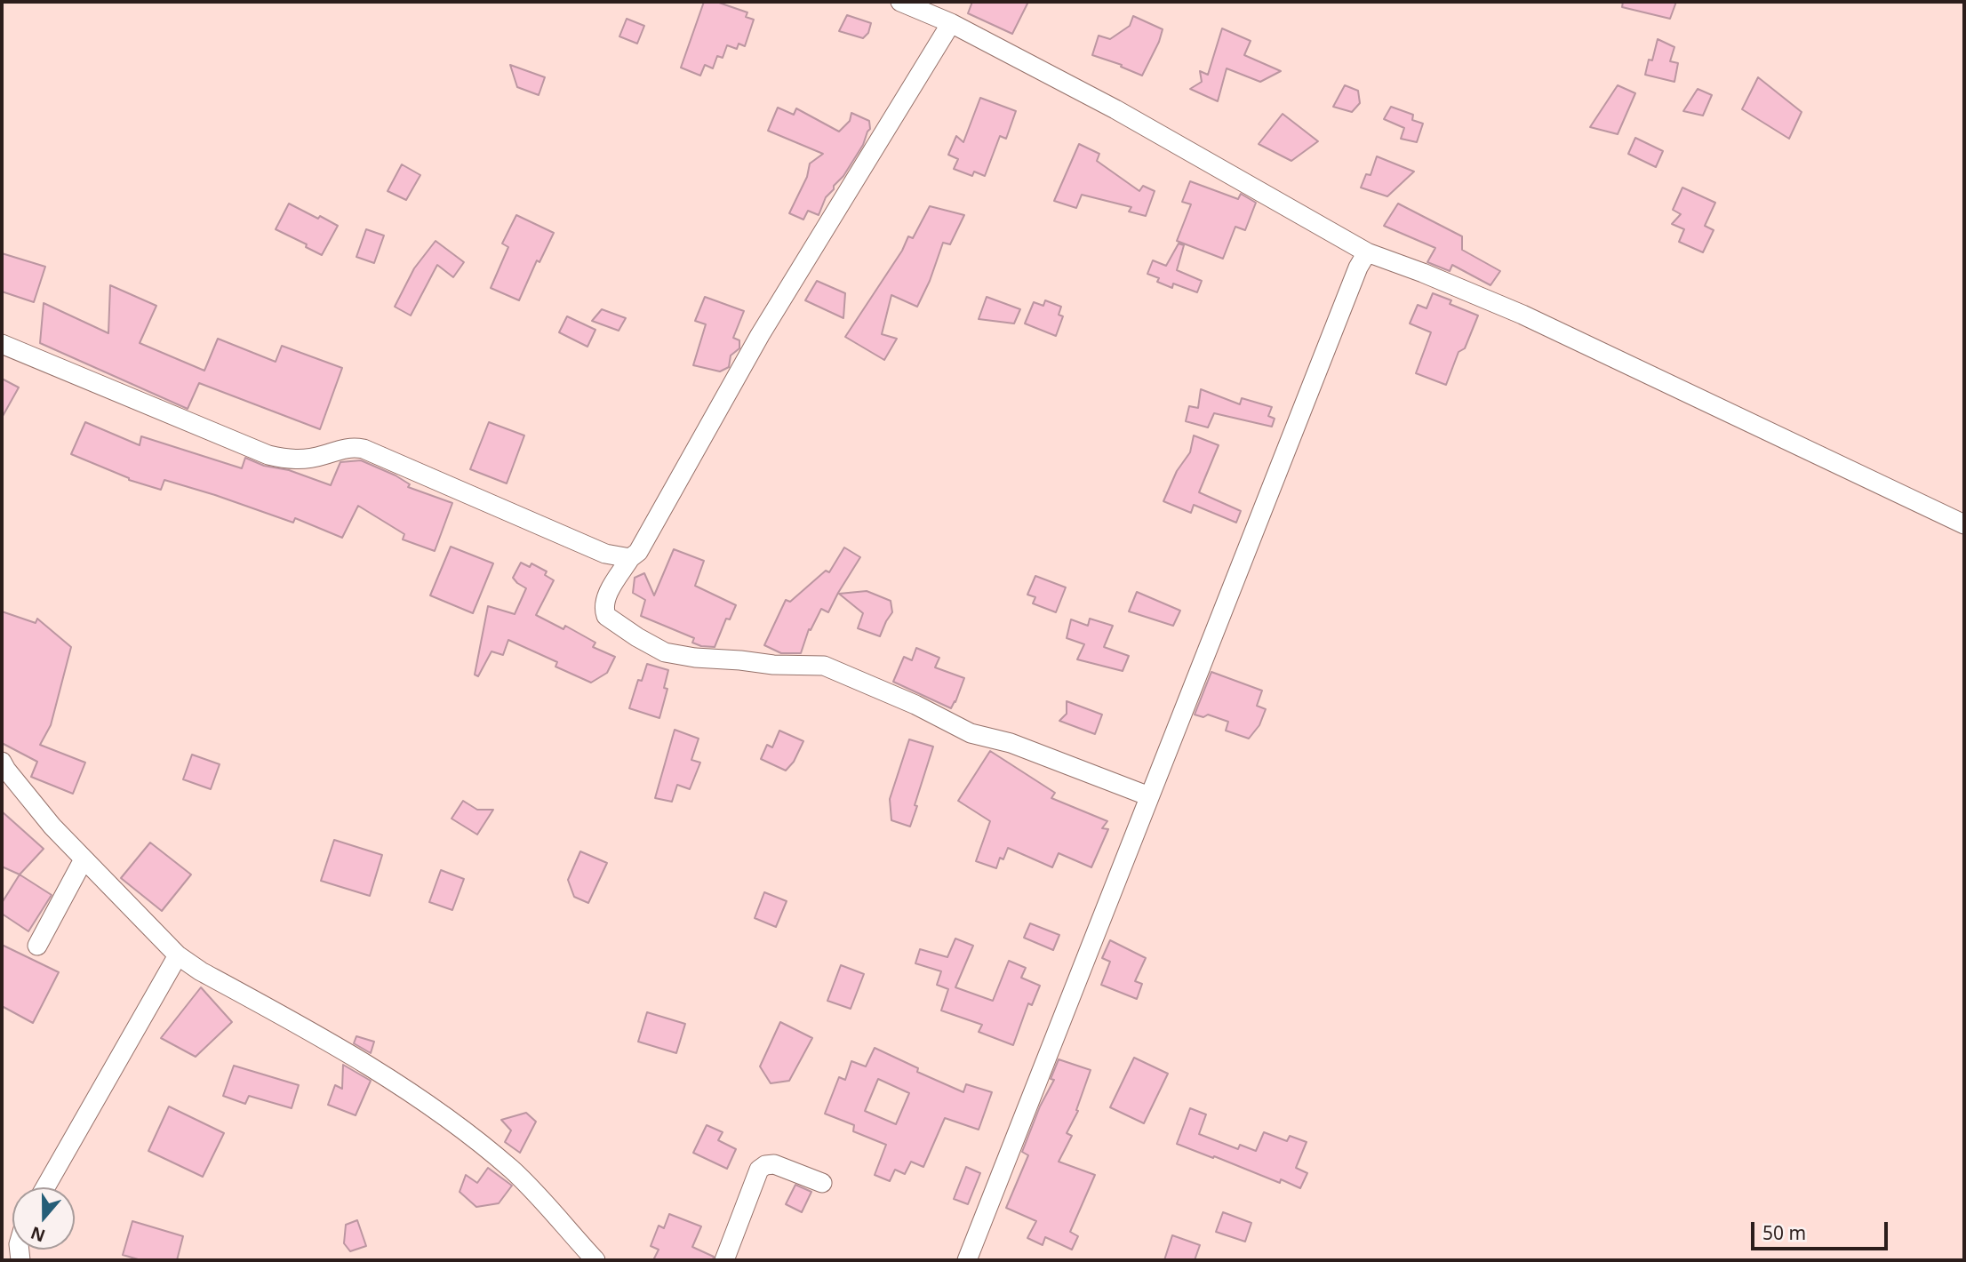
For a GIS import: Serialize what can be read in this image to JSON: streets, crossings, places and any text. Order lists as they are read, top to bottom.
{
  "scale_bar": "50 m",
  "north": "bottom"
}
